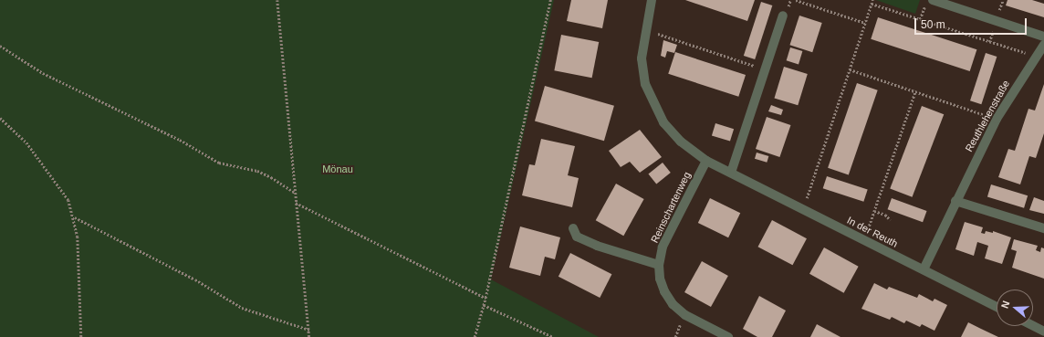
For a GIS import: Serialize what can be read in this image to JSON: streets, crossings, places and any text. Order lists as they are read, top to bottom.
{
  "streets": {
    "street": ["Reuthlehenstraße", "Reinschartenweg", "In der Reuth"]
  },
  "crossings": [
    ["Reuthlehenstraße", "In der Reuth"],
    ["Reinschartenweg", "In der Reuth"]
  ],
  "parks": ["Mönau"],
  "scale_bar": "50 m",
  "north": "left"
}
